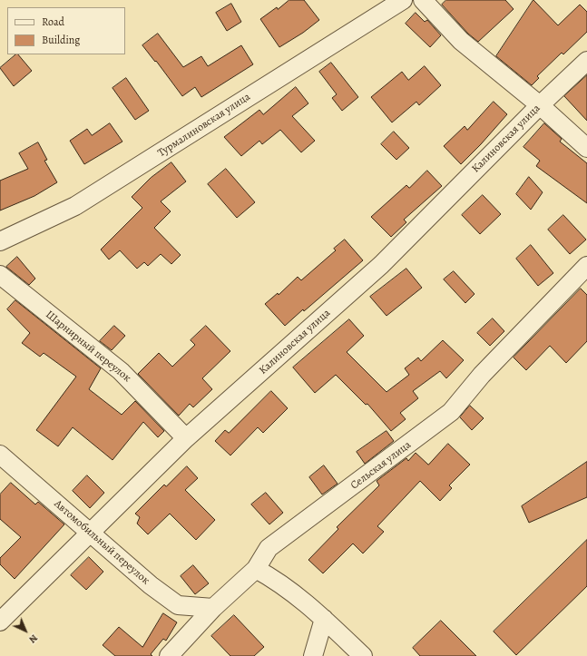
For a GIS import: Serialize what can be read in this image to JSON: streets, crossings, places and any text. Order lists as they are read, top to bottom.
{
  "streets": {
    "street": [
      "Турмалиновская улица",
      "Калиновская улица",
      "Шарнирный переулок",
      "Сельская улица",
      "Автомобильный переулок"
    ]
  },
  "crossings": [
    ["Калиновская улица", "Шарнирный переулок"],
    ["Калиновская улица", "Автомобильный переулок"],
    ["Сельская улица", "Автомобильный переулок"]
  ],
  "legend": ["Road", "Building"],
  "north": "bottom right"
}
